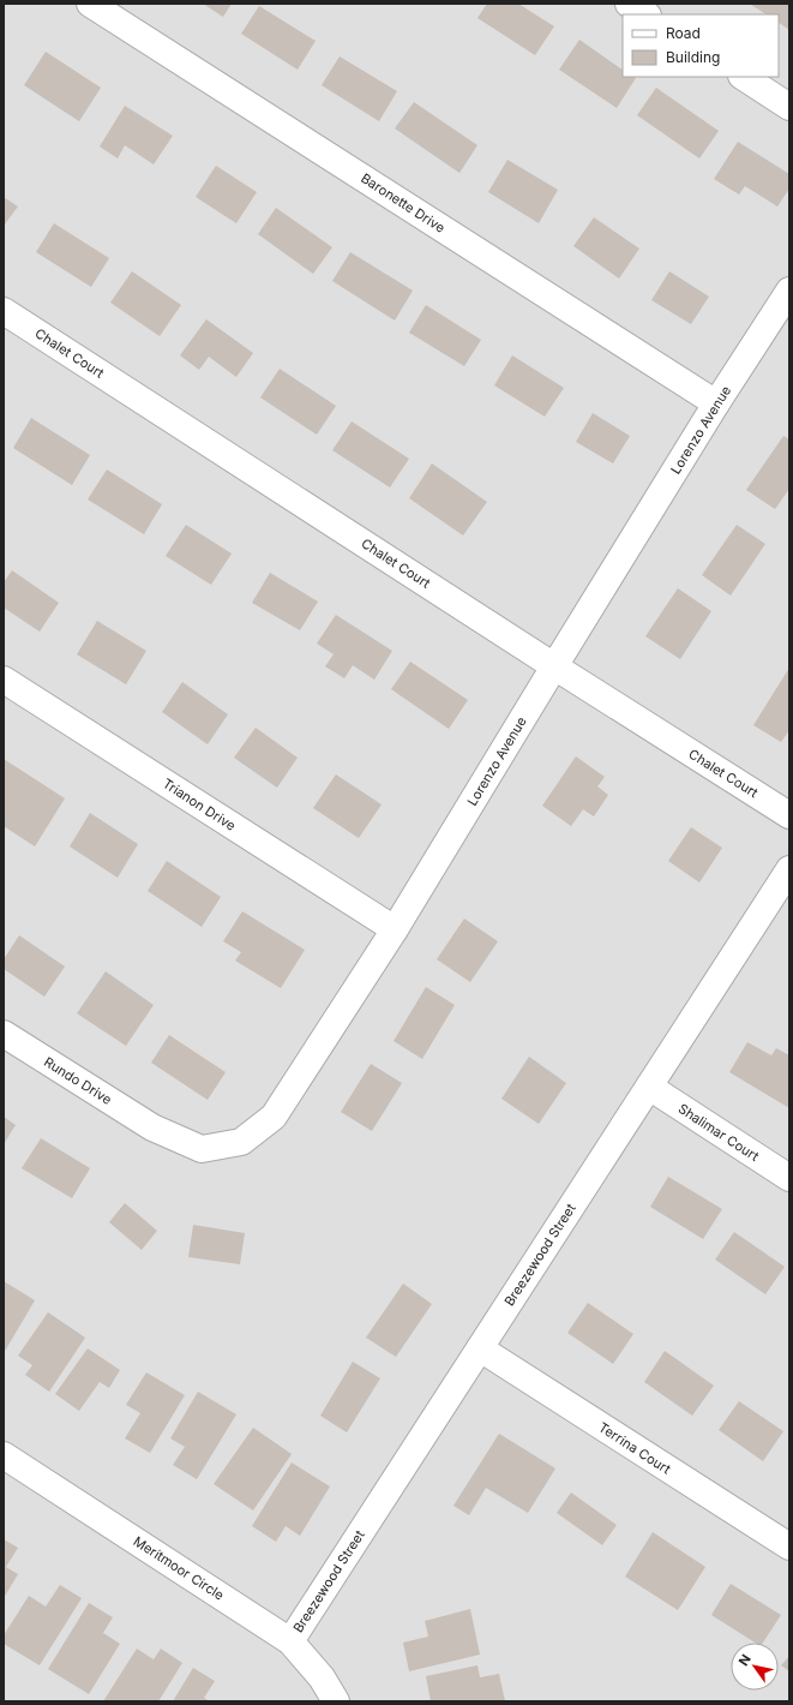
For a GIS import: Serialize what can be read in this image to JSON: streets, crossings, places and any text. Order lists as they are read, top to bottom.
{
  "streets": {
    "street": [
      "Baronette Drive",
      "Chalet Court",
      "Lorenzo Avenue",
      "Trianon Drive",
      "Rundo Drive",
      "Shalimar Court",
      "Breezewood Street",
      "Terrina Court",
      "Meritmoor Circle"
    ]
  },
  "crossings": [
    ["Baronette Drive", "Lorenzo Avenue"],
    ["Chalet Court", "Lorenzo Avenue"],
    ["Lorenzo Avenue", "Trianon Drive"],
    ["Lorenzo Avenue", "Rundo Drive"],
    ["Shalimar Court", "Breezewood Street"],
    ["Breezewood Street", "Terrina Court"],
    ["Breezewood Street", "Meritmoor Circle"]
  ],
  "legend": ["Road", "Building"],
  "north": "top left"
}
